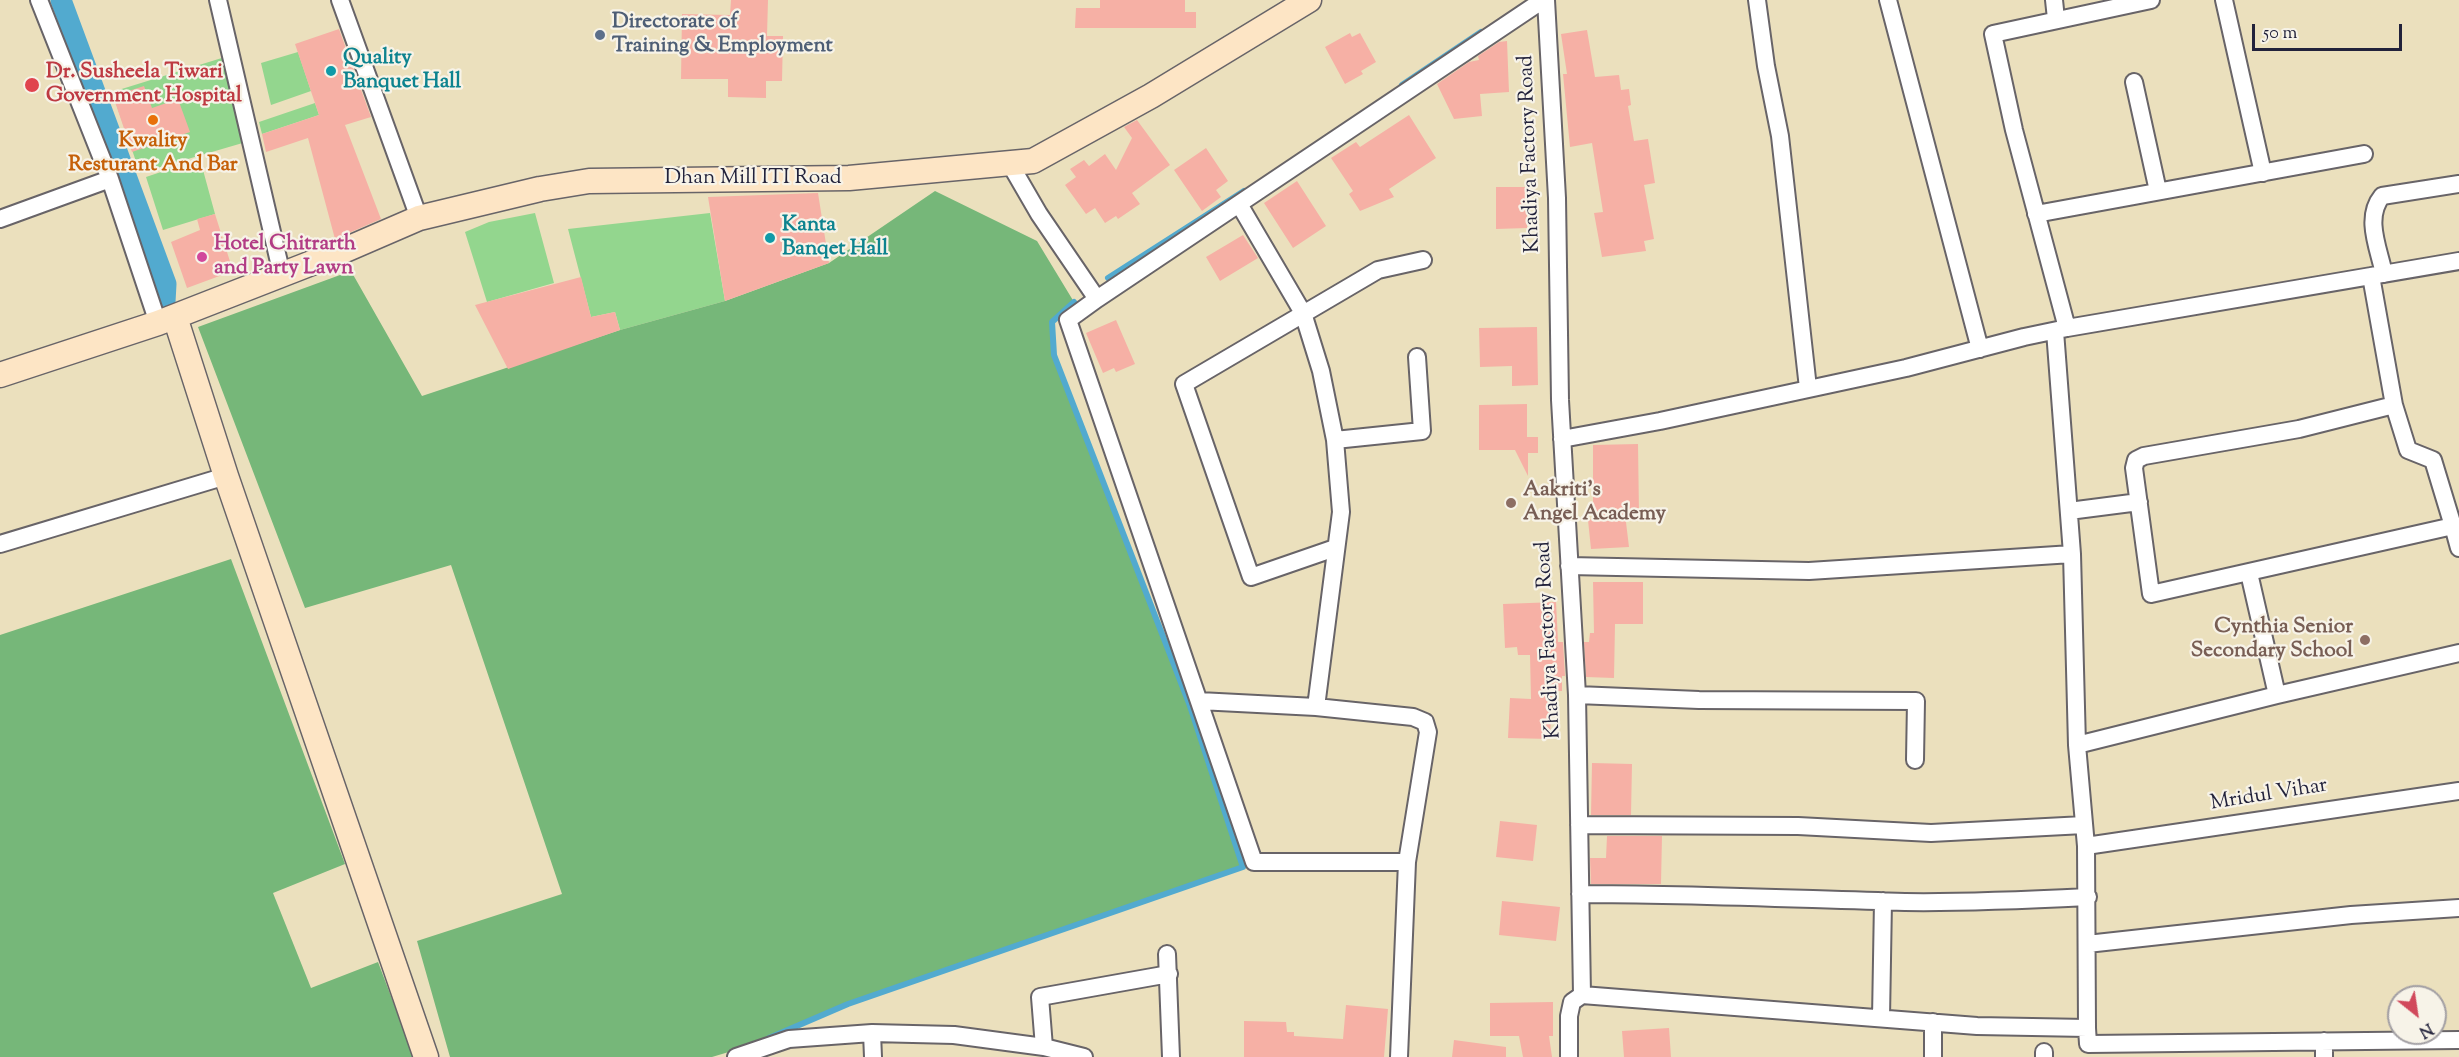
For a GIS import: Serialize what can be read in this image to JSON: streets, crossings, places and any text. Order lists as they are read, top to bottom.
{
  "streets": {
    "street": ["Khadiya Factory Road", "Dhan Mill ITI Road", "Mridul Vihar"]
  },
  "places": [
    "Directorate of Training & Employment",
    "Quality Banquet Hall",
    "Dr. Susheela Tiwari Government Hospital",
    "Kwality Resturant And Bar",
    "Kanta Banqet Hall",
    "Hotel Chitrarth and Party Lawn",
    "Aakriti's Angel Academy",
    "Cynthia Senior Secondary School"
  ],
  "scale_bar": "50 m",
  "north": "bottom right"
}
